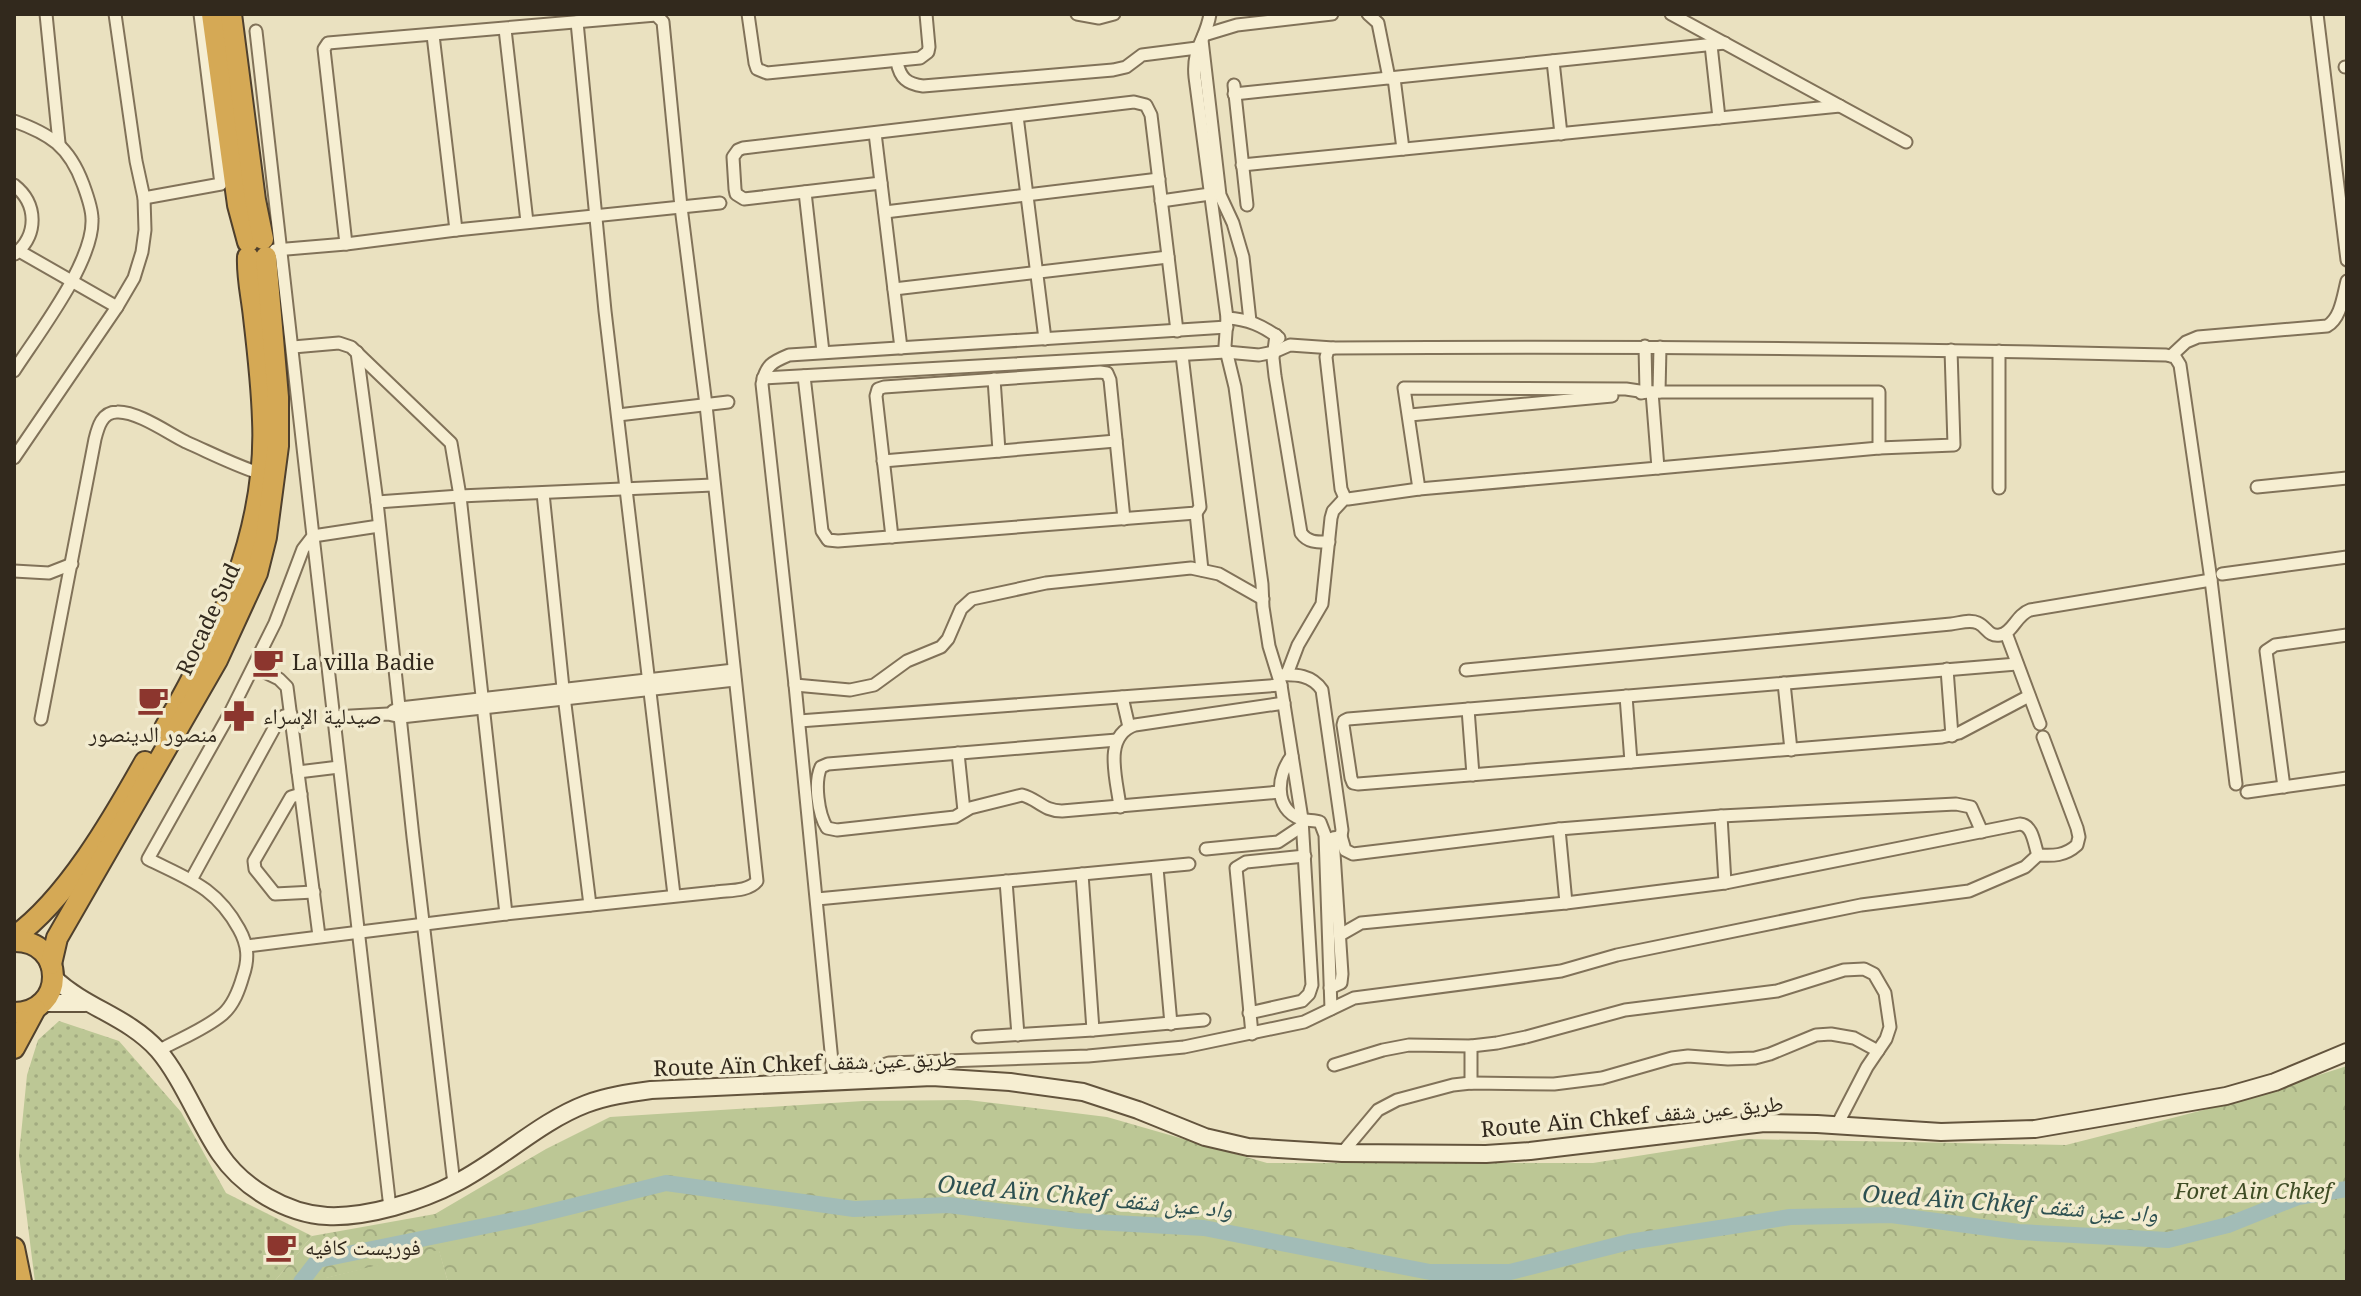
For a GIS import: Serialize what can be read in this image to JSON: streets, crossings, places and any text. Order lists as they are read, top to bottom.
{
  "streets": {
    "highway": ["Rocade Sud"],
    "street": ["Route Aïn Chkef طريق عين شقف"]
  },
  "crossings": [
    ["Rocade Sud", "Route Aïn Chkef طريق عين شقف"]
  ],
  "water": ["Oued Aïn Chkef واد عين شقف"],
  "parks": ["Foret Ain Chkef"],
  "places": {
    "cafe": ["La villa Badie", "منصور الدينصور", "فوريست كافيه"],
    "pharmacy": ["صيدلية الإسراء"]
  }
}
